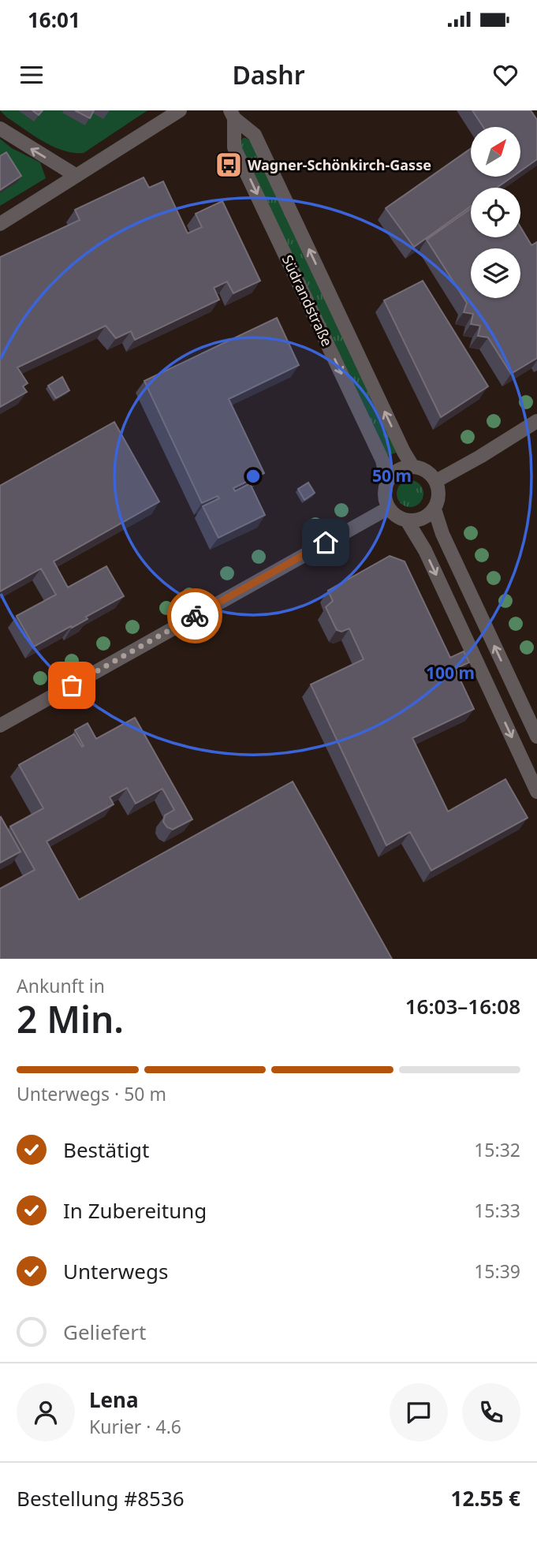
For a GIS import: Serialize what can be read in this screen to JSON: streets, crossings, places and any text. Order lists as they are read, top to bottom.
{
  "streets": {
    "street": ["Südrandstraße"]
  },
  "places": {
    "bus stop": ["Wagner-Schönkirch-Gasse"]
  },
  "north": "top right",
  "page": {
    "status": "16:01",
    "header": "Dashr",
    "heading": ["2 Min.", "Ankunft in", "16:03–16:08"],
    "panel": [
      "Lena",
      "Kurier · 4.6",
      "Bestellung #8536",
      "12.55 €"
    ],
    "bar": "Unterwegs · 50 m",
    "list": [
      ["Bestätigt", "15:32"],
      ["In Zubereitung", "15:33"],
      ["Unterwegs", "15:39"],
      "Geliefert"
    ]
  },
  "rings": ["50 m", "100 m"]
}
